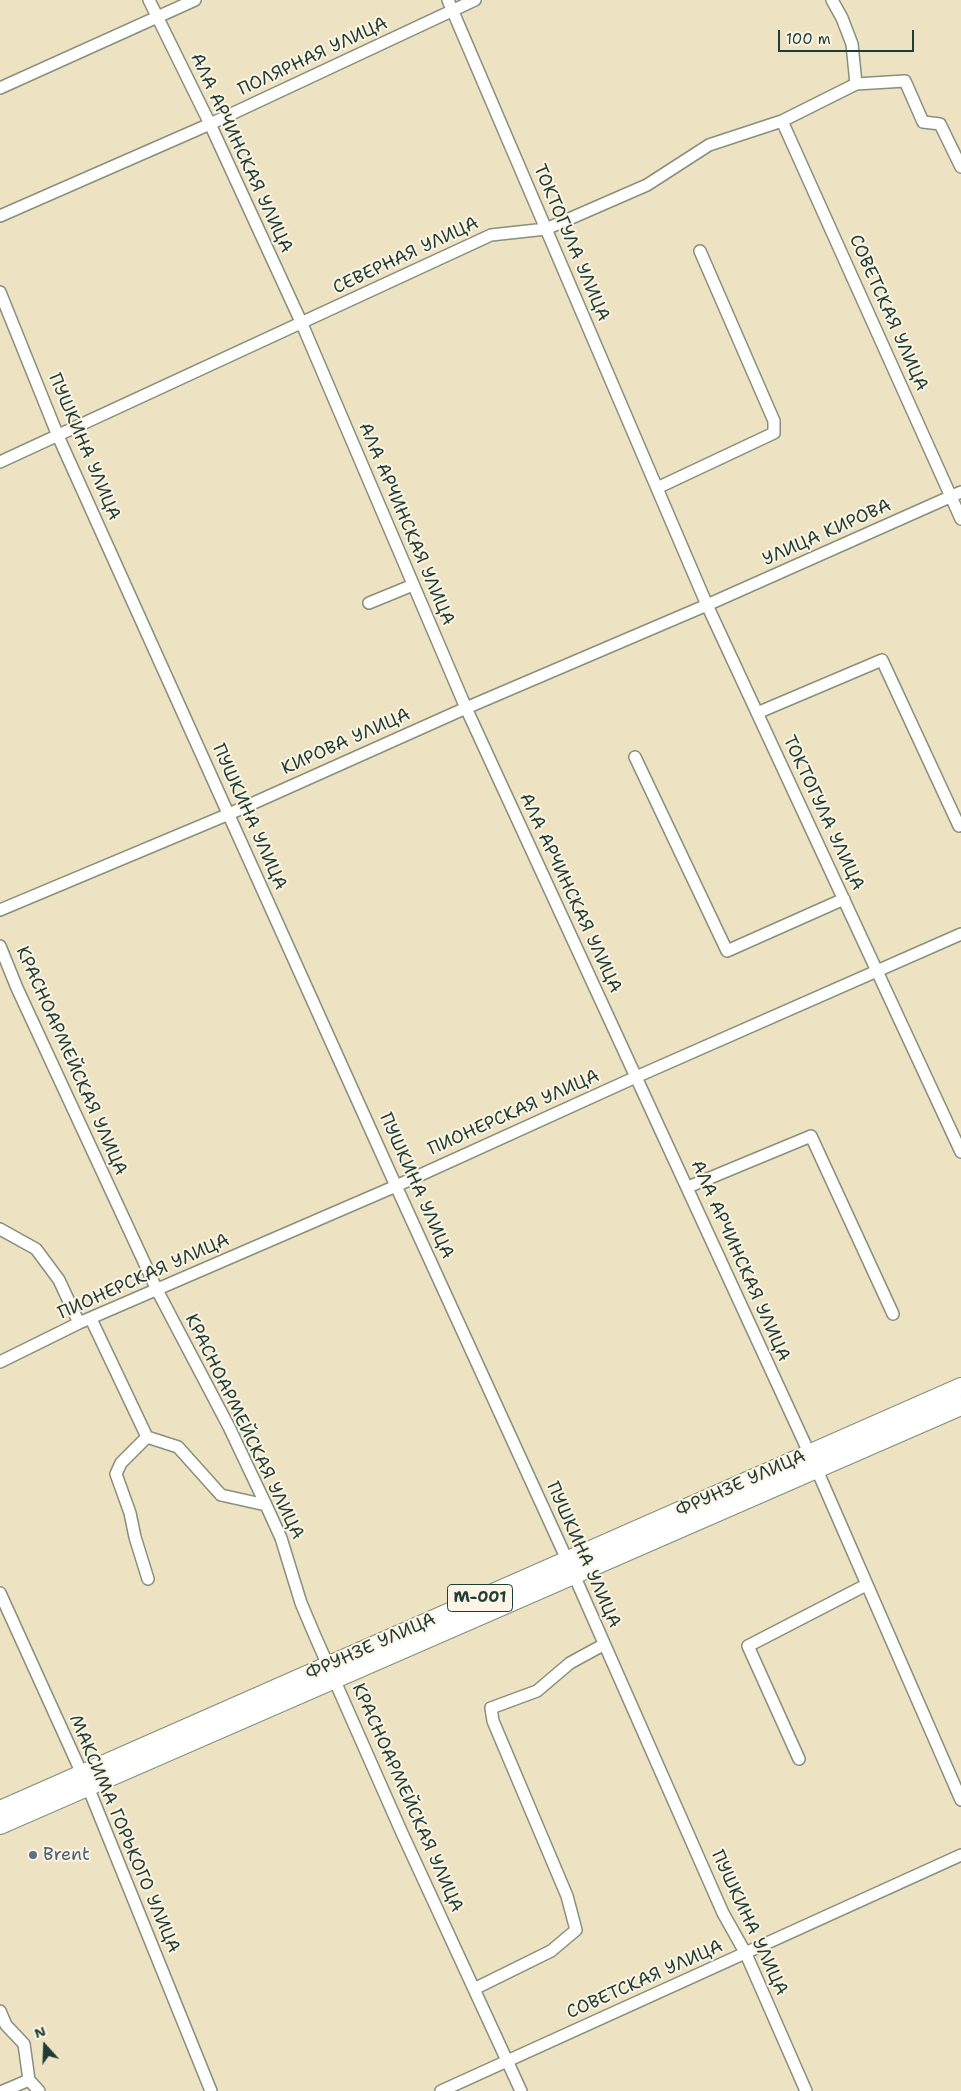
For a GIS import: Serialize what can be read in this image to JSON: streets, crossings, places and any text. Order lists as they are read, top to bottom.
{
  "streets": {
    "main road": ["ФРУНЗЕ УЛИЦА", "M-001"],
    "street": [
      "ПОЛЯРНАЯ УЛИЦА",
      "АЛА АРЧИНСКАЯ УЛИЦА",
      "ТОКТОГУЛА УЛИЦА",
      "СЕВЕРНАЯ УЛИЦА",
      "СОВЕТСКАЯ УЛИЦА",
      "ПУШКИНА УЛИЦА",
      "УЛИЦА КИРОВА",
      "КИРОВА УЛИЦА",
      "КРАСНОАРМЕЙСКАЯ УЛИЦА",
      "ПИОНЕРСКАЯ УЛИЦА",
      "МАКСИМА ГОРЬКОГО УЛИЦА"
    ]
  },
  "crossings": [
    ["ПОЛЯРНАЯ УЛИЦА", "АЛА АРЧИНСКАЯ УЛИЦА"],
    ["ПОЛЯРНАЯ УЛИЦА", "ТОКТОГУЛА УЛИЦА"],
    ["АЛА АРЧИНСКАЯ УЛИЦА", "СЕВЕРНАЯ УЛИЦА"],
    ["АЛА АРЧИНСКАЯ УЛИЦА", "КИРОВА УЛИЦА"],
    ["АЛА АРЧИНСКАЯ УЛИЦА", "ПИОНЕРСКАЯ УЛИЦА"],
    ["АЛА АРЧИНСКАЯ УЛИЦА", "ФРУНЗЕ УЛИЦА"],
    ["ТОКТОГУЛА УЛИЦА", "СЕВЕРНАЯ УЛИЦА"],
    ["ТОКТОГУЛА УЛИЦА", "УЛИЦА КИРОВА"],
    ["ТОКТОГУЛА УЛИЦА", "КИРОВА УЛИЦА"],
    ["ТОКТОГУЛА УЛИЦА", "ПИОНЕРСКАЯ УЛИЦА"],
    ["СЕВЕРНАЯ УЛИЦА", "СОВЕТСКАЯ УЛИЦА"],
    ["СЕВЕРНАЯ УЛИЦА", "ПУШКИНА УЛИЦА"],
    ["СОВЕТСКАЯ УЛИЦА", "ПУШКИНА УЛИЦА"],
    ["СОВЕТСКАЯ УЛИЦА", "УЛИЦА КИРОВА"],
    ["СОВЕТСКАЯ УЛИЦА", "КРАСНОАРМЕЙСКАЯ УЛИЦА"],
    ["ПУШКИНА УЛИЦА", "КИРОВА УЛИЦА"],
    ["ПУШКИНА УЛИЦА", "ПИОНЕРСКАЯ УЛИЦА"],
    ["ПУШКИНА УЛИЦА", "ФРУНЗЕ УЛИЦА"],
    ["УЛИЦА КИРОВА", "КИРОВА УЛИЦА"],
    ["КРАСНОАРМЕЙСКАЯ УЛИЦА", "ПИОНЕРСКАЯ УЛИЦА"],
    ["КРАСНОАРМЕЙСКАЯ УЛИЦА", "ФРУНЗЕ УЛИЦА"],
    ["ФРУНЗЕ УЛИЦА", "МАКСИМА ГОРЬКОГО УЛИЦА"]
  ],
  "places": ["Brent"],
  "scale_bar": "100 m",
  "north": "top"
}
